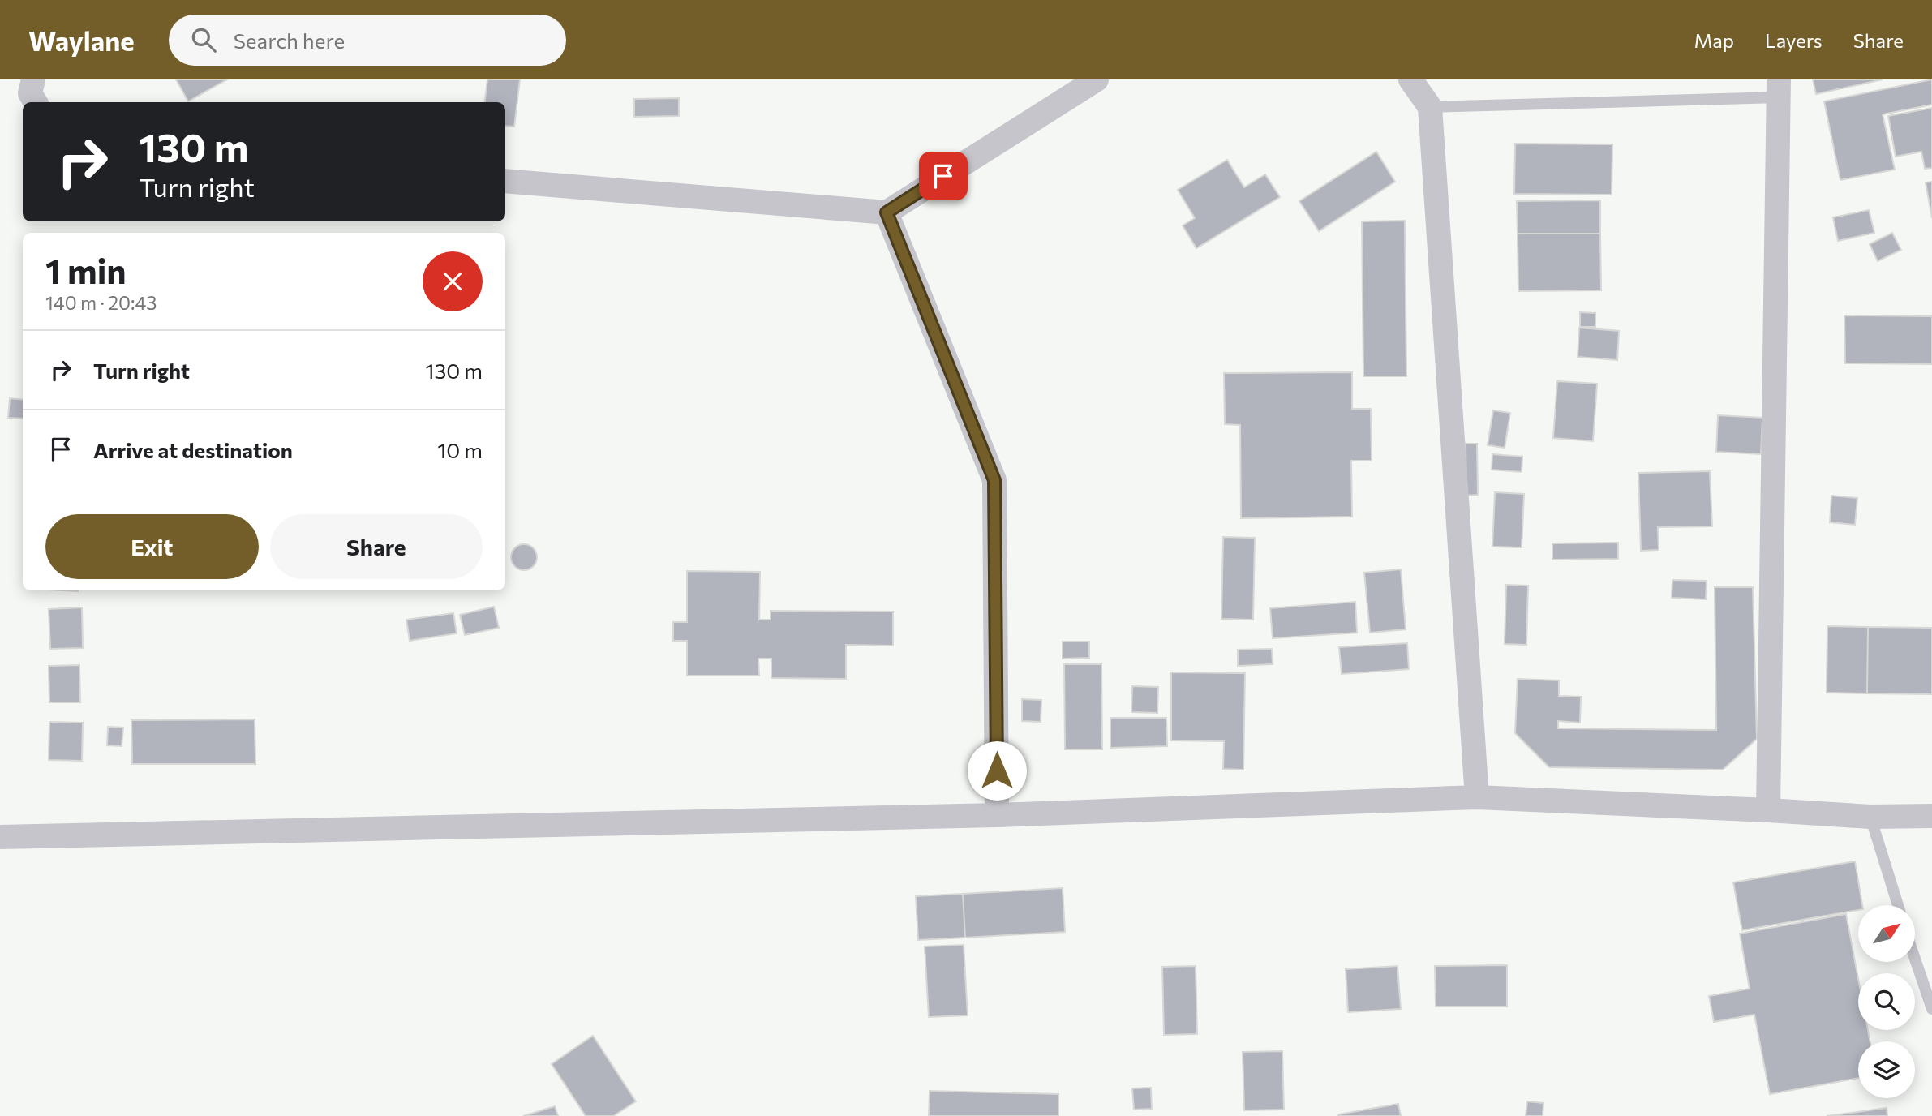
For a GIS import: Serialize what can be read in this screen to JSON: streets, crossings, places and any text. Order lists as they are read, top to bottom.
{
  "north": "top right",
  "page": {
    "header": "Waylane",
    "search": "Search here",
    "nav": ["Map", "Layers", "Share"],
    "turn": ["130 m", "Turn right"],
    "heading": ["1 min", "140 m · 20:43"],
    "list": [
      {
        "name": "Turn right",
        "value": "130 m"
      },
      {
        "name": "Arrive at destination",
        "value": "10 m"
      }
    ],
    "buttons": ["Exit", "Share"]
  }
}
